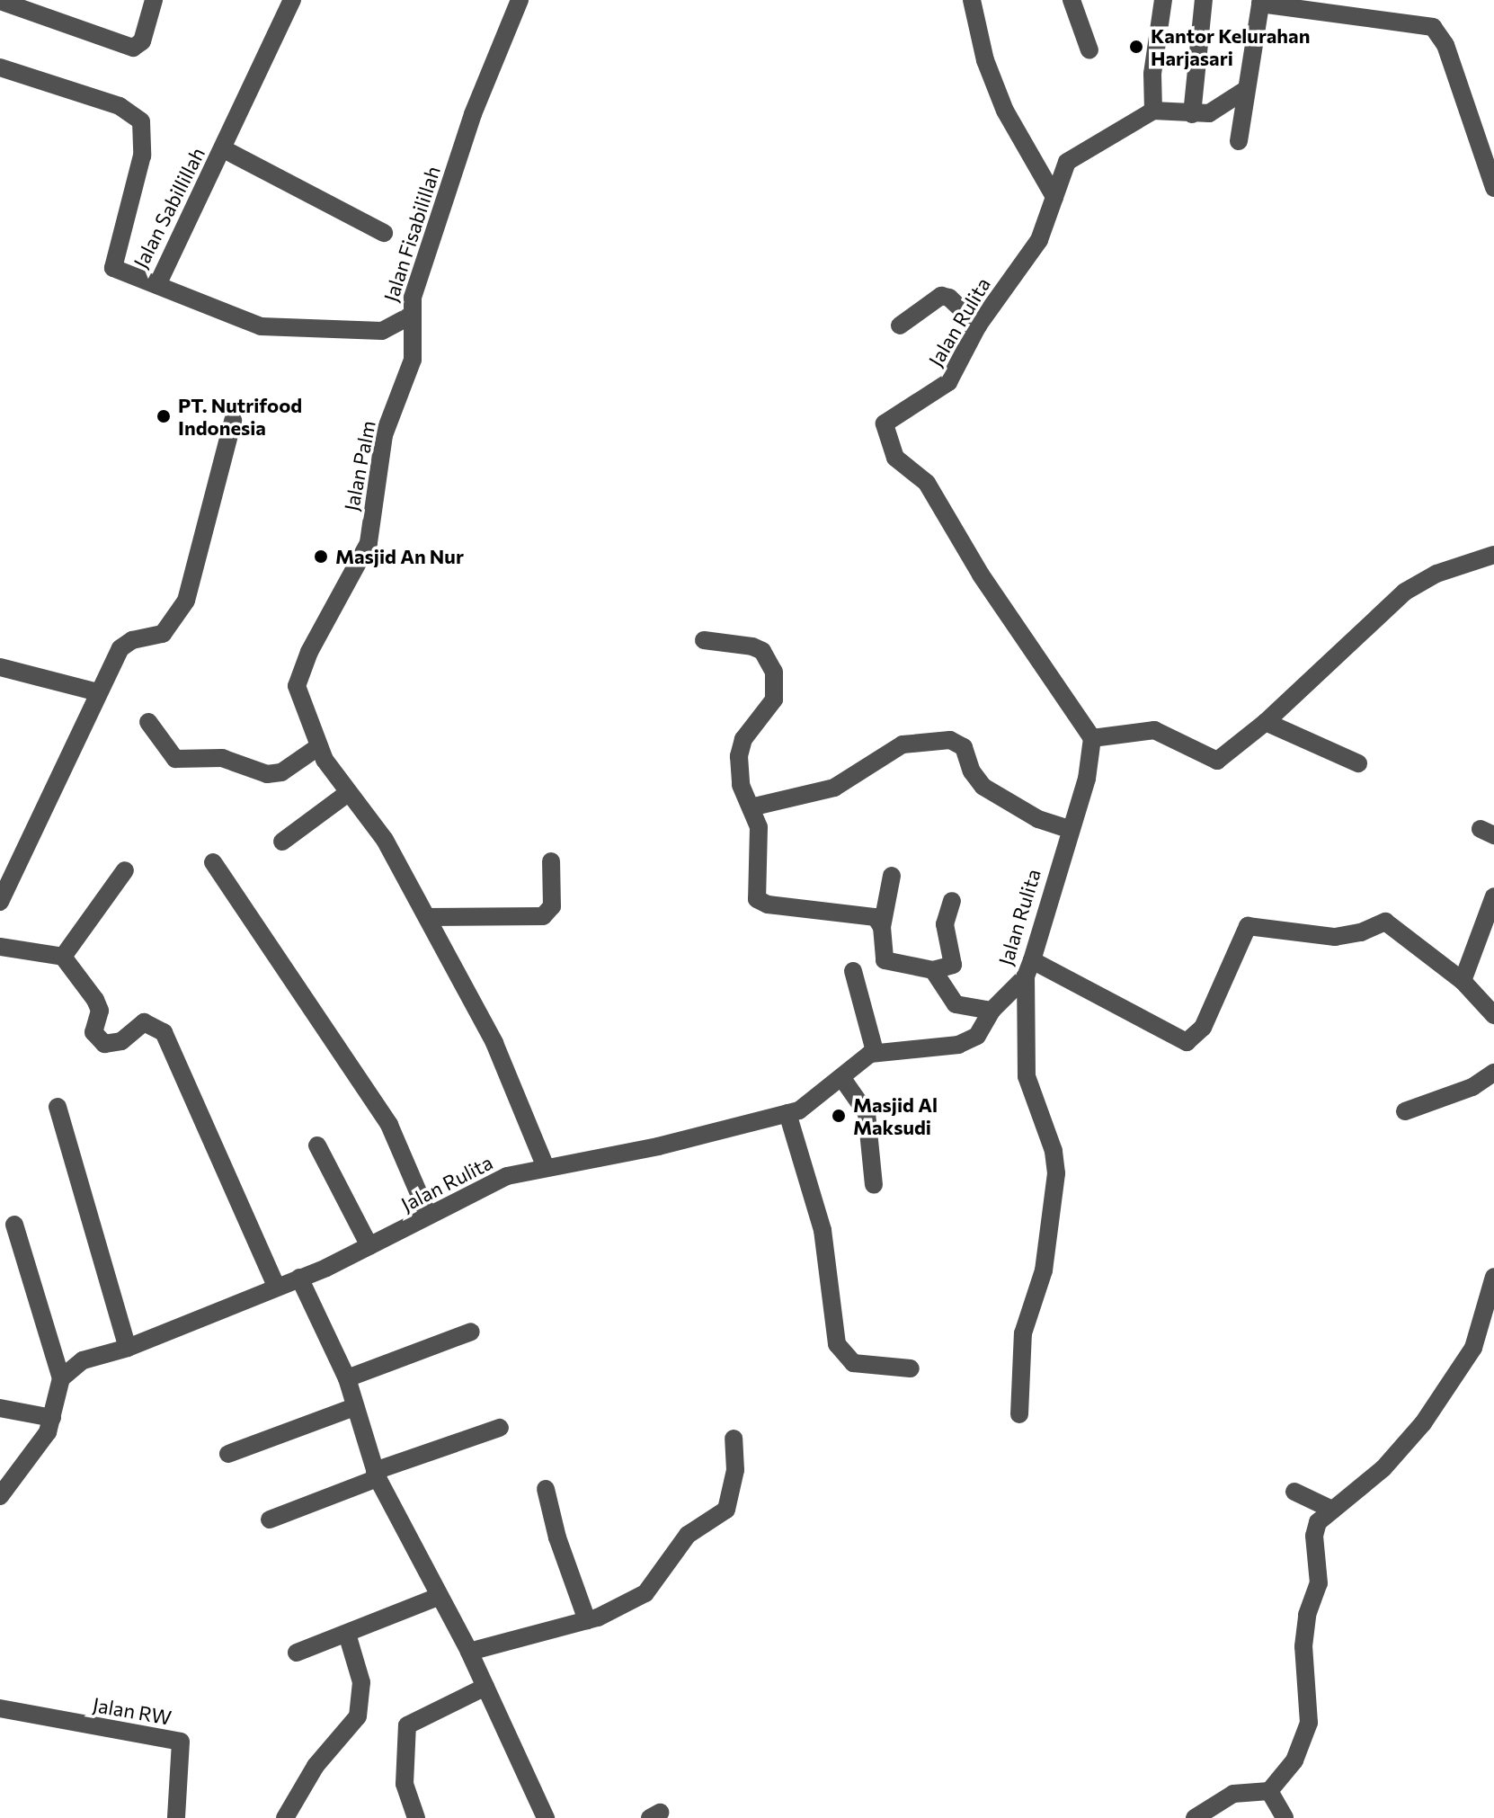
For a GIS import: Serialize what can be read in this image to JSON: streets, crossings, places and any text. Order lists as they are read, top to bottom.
{
  "streets": {
    "street": [
      "Jalan Sabillillah",
      "Jalan Fisabilillah",
      "Jalan Rulita",
      "Jalan Palm",
      "Jalan RW"
    ]
  },
  "crossings": [
    ["Jalan Sabillillah", "Jalan Fisabilillah"],
    ["Jalan Fisabilillah", "Jalan Palm"]
  ],
  "places": [
    "Kantor Kelurahan Harjasari",
    "PT. Nutrifood Indonesia",
    "Masjid An Nur",
    "Masjid Al Maksudi"
  ]
}
